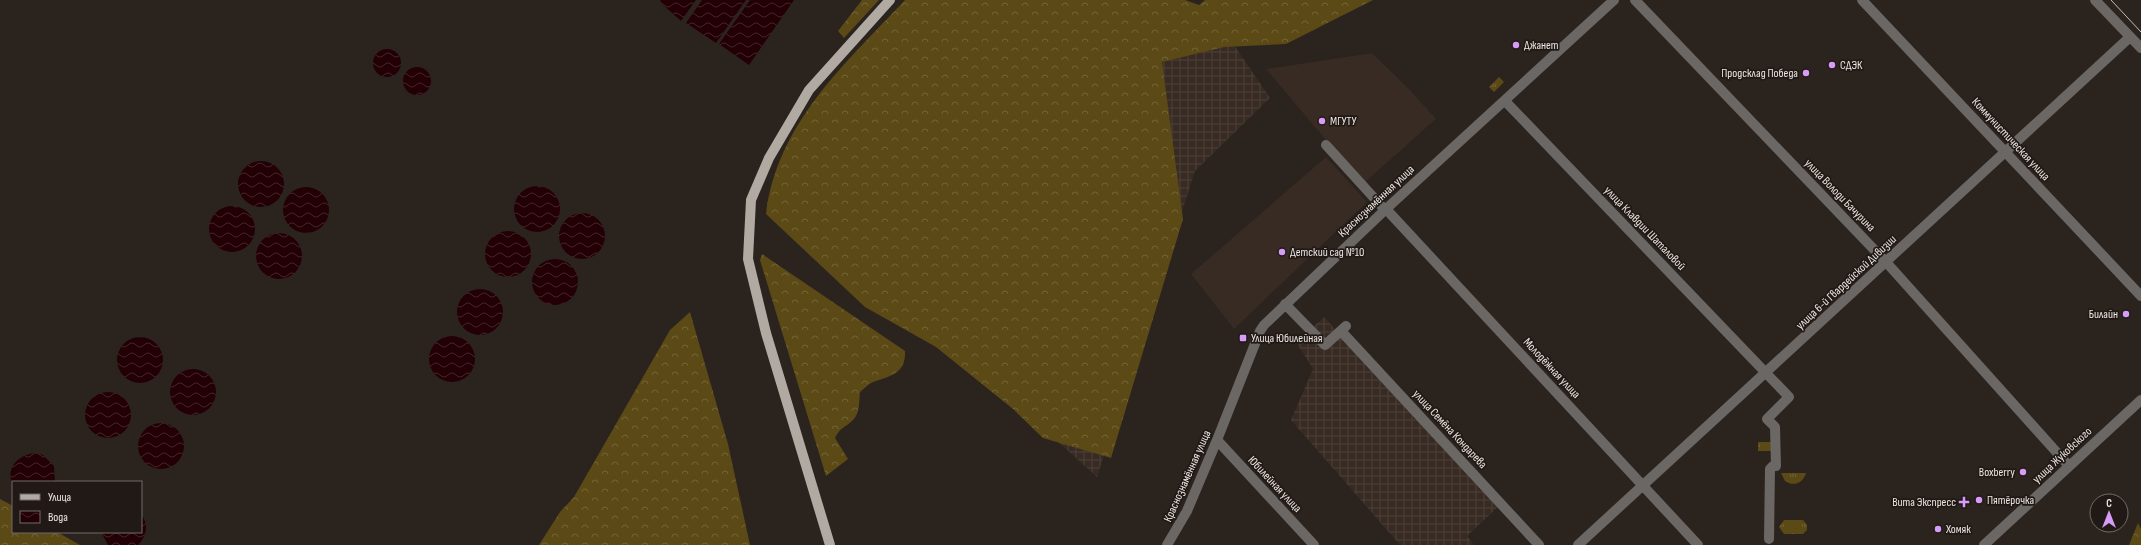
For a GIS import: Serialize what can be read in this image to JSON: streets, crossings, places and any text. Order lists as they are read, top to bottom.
{
  "streets": {
    "street": [
      "Коммунистическая улица",
      "улица Володи Бачурина",
      "Краснознамённая улица",
      "улица Клавдии Шаталовой",
      "улица 6-й Гвардейской Дивизии",
      "Молодёжная улица",
      "улица Семёна Кондарева",
      "улица Жуковского",
      "Юбилейная улица"
    ]
  },
  "crossings": [
    ["Коммунистическая улица", "улица 6-й Гвардейской Дивизии"],
    ["улица Володи Бачурина", "улица 6-й Гвардейской Дивизии"],
    ["улица Володи Бачурина", "улица Жуковского"],
    ["Краснознамённая улица", "улица Клавдии Шаталовой"],
    ["Краснознамённая улица", "Молодёжная улица"],
    ["Краснознамённая улица", "улица Семёна Кондарева"],
    ["Краснознамённая улица", "Юбилейная улица"],
    ["улица Клавдии Шаталовой", "улица 6-й Гвардейской Дивизии"],
    ["улица 6-й Гвардейской Дивизии", "Молодёжная улица"]
  ],
  "places": {
    "other": [
      "Джанет",
      "СДЭК",
      "Продсклад Победа",
      "МГУТУ",
      "Детский сад №10",
      "Билайн",
      "Boxberry",
      "Пятёрочка",
      "Хомяк"
    ],
    "transit": ["Улица Юбилейная"],
    "health": ["Вита Экспресс"]
  },
  "legend": ["Улица", "Вода"],
  "north": "top"
}
